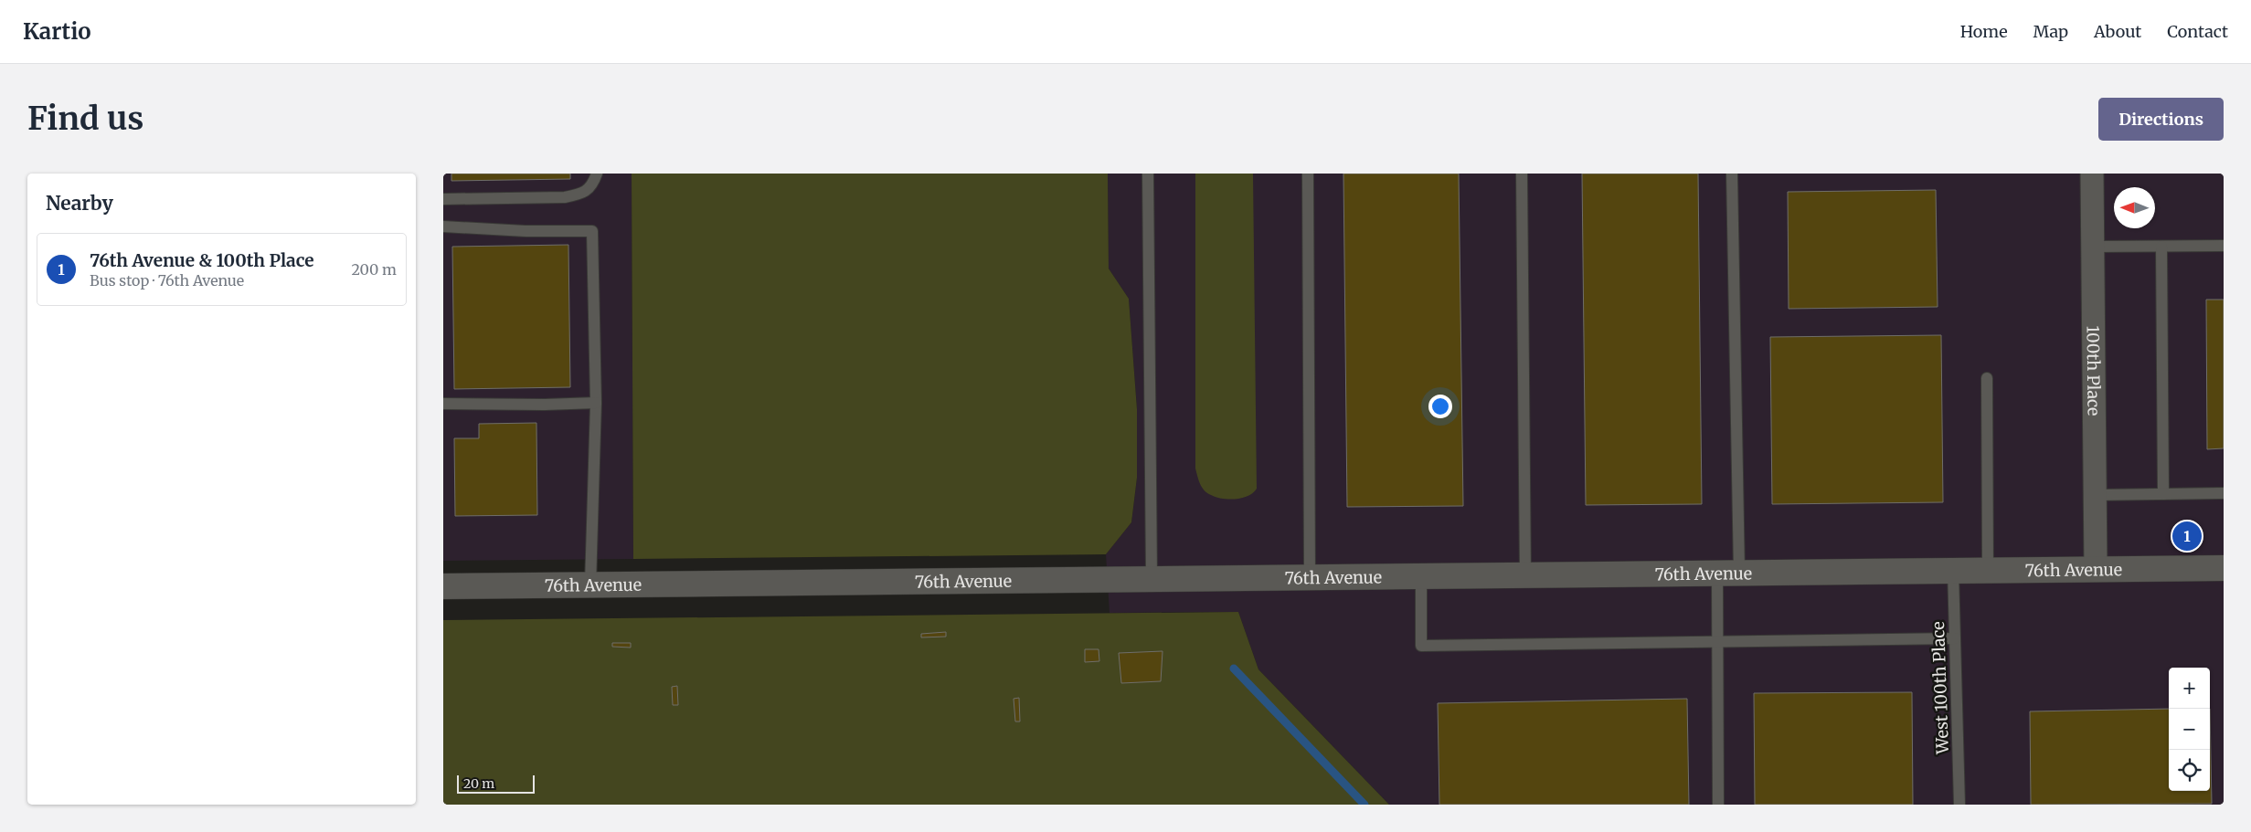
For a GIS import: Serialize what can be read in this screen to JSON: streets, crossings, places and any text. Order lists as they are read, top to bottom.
{
  "streets": {
    "street": ["100th Place", "76th Avenue"],
    "lane": ["West 100th Place"]
  },
  "crossings": [
    ["100th Place", "76th Avenue"],
    ["76th Avenue", "West 100th Place"]
  ],
  "scale_bar": "20 m",
  "north": "left",
  "page": {
    "header": "Kartio",
    "nav": [
      "Home",
      "Map",
      "About",
      "Contact"
    ],
    "buttons": "Directions",
    "title": "Find us",
    "heading": "Nearby",
    "list": [
      {
        "mark": "1",
        "name": "76th Avenue & 100th Place",
        "note": "Bus stop · 76th Avenue",
        "value": "200 m"
      }
    ],
    "pins": "1",
    "map_buttons": ["+", "−"],
    "scale": "20 m"
  }
}
